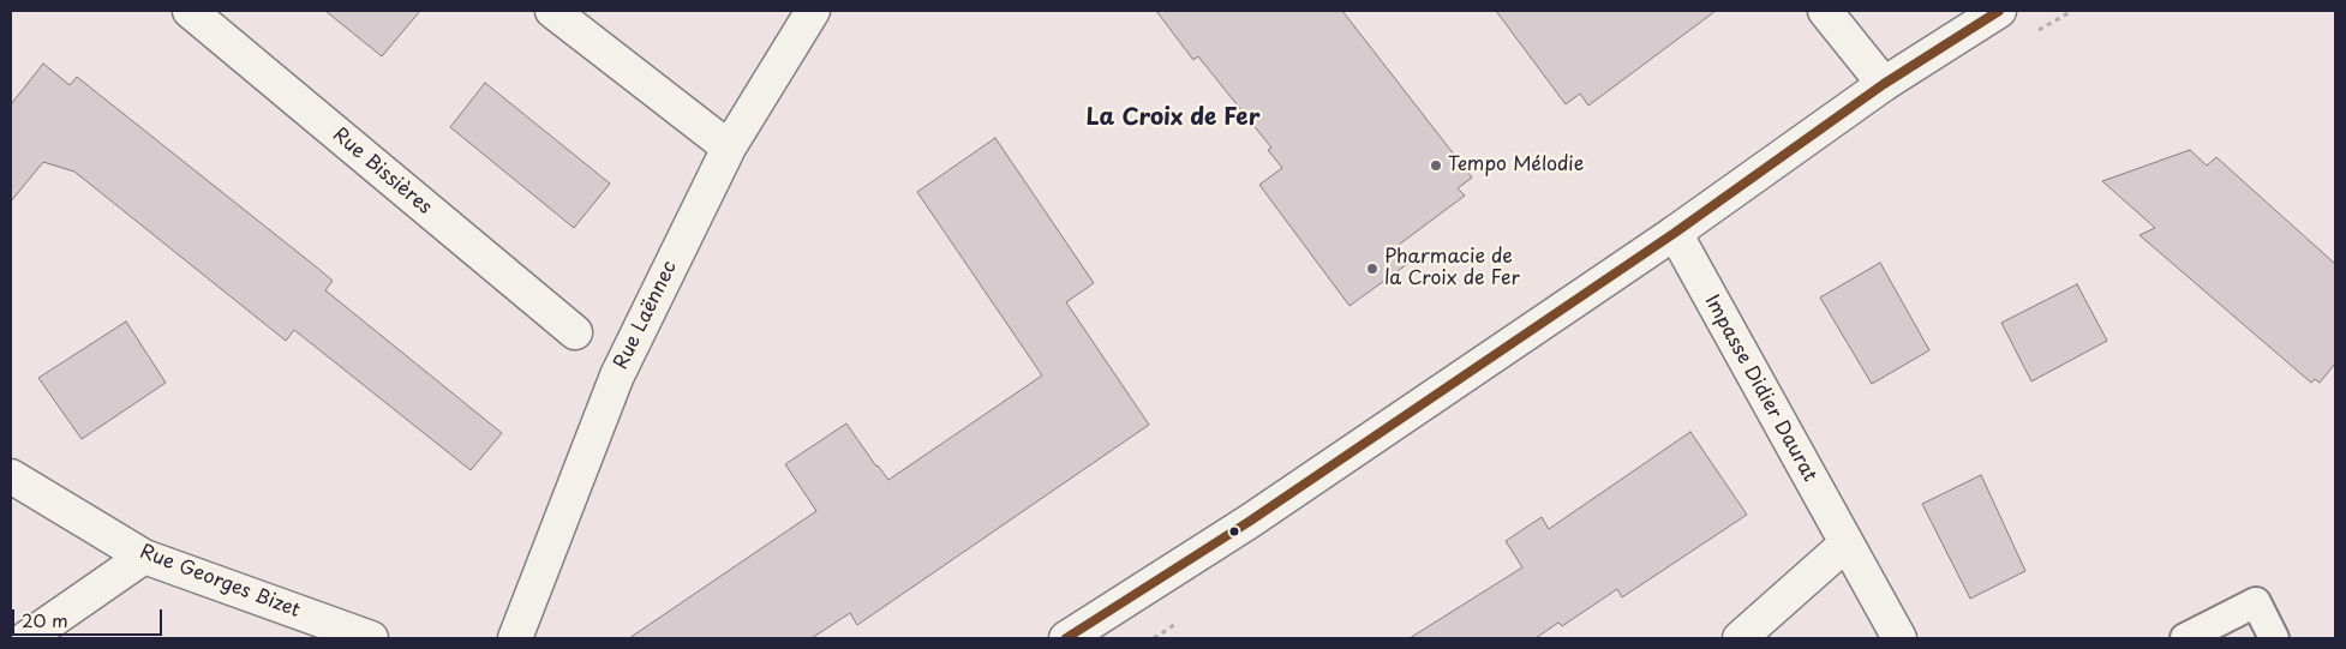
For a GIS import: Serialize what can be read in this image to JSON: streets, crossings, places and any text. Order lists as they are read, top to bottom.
{
  "streets": {
    "street": [
      "Rue Bissières",
      "Rue Laënnec",
      "Impasse Didier Daurat",
      "Rue Georges Bizet"
    ]
  },
  "districts": ["La Croix de Fer"],
  "places": ["Tempo Mélodie", "Pharmacie de la Croix de Fer"],
  "scale_bar": "20 m"
}
